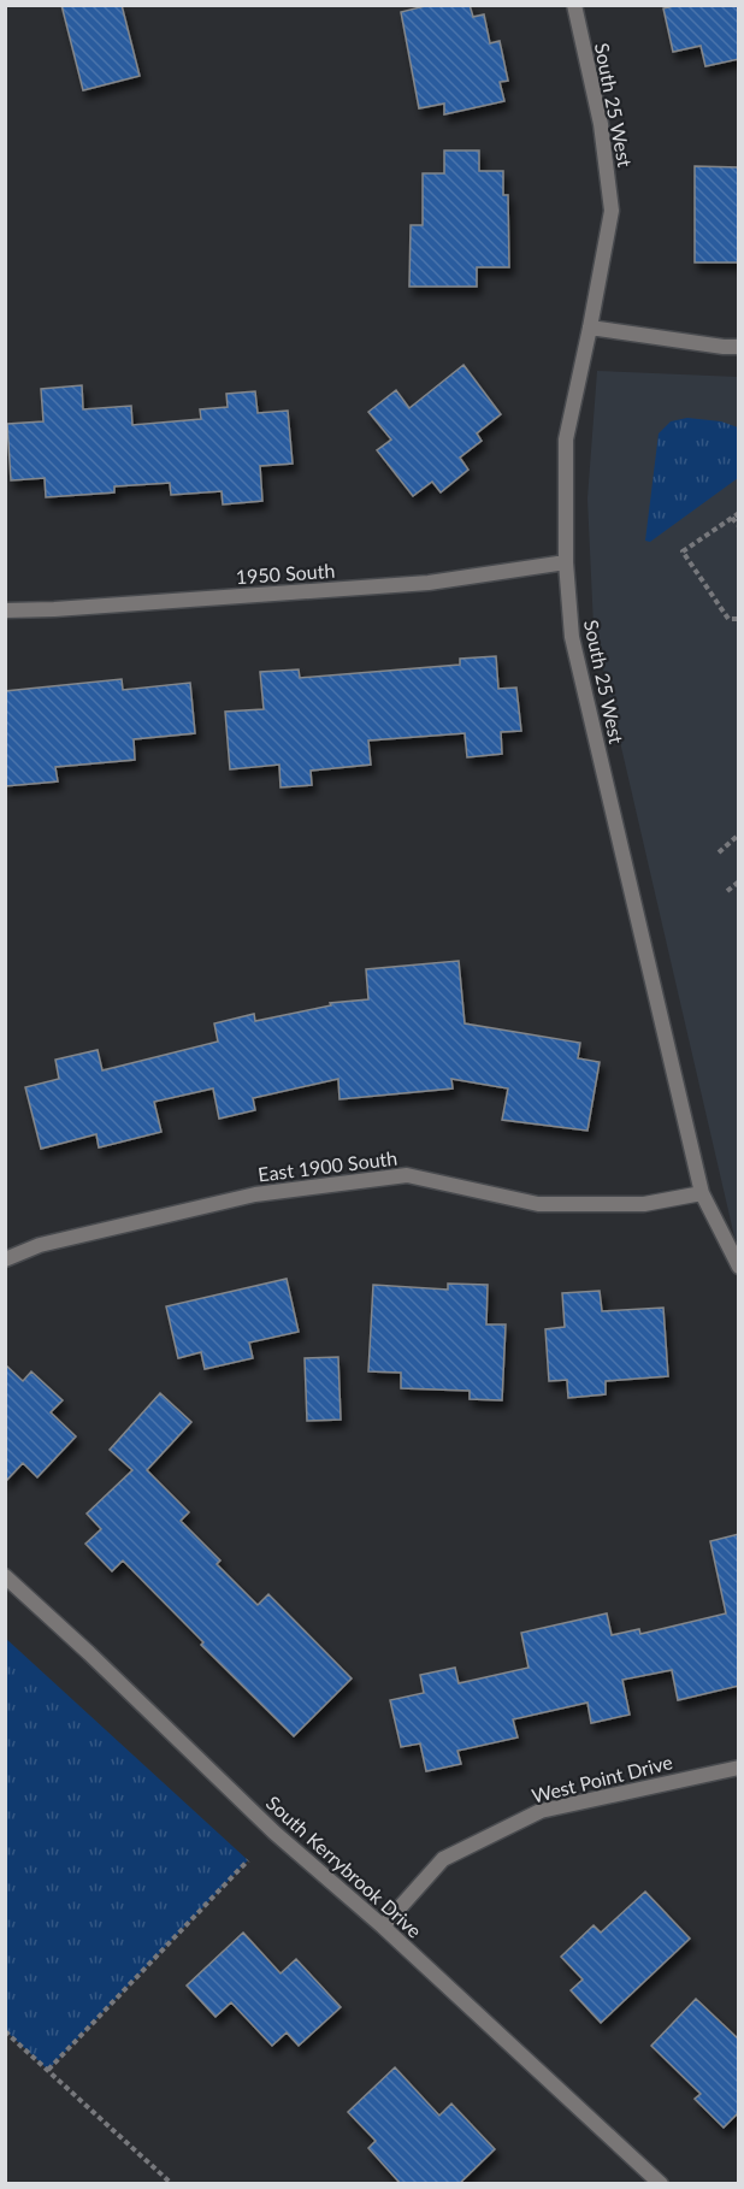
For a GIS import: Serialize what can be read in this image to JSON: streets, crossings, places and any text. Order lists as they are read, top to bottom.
{
  "streets": {
    "street": [
      "South 25 West",
      "1950 South",
      "East 1900 South",
      "West Point Drive",
      "South Kerrybrook Drive"
    ]
  },
  "crossings": [
    ["South 25 West", "1950 South"],
    ["South 25 West", "East 1900 South"],
    ["West Point Drive", "South Kerrybrook Drive"]
  ]
}
